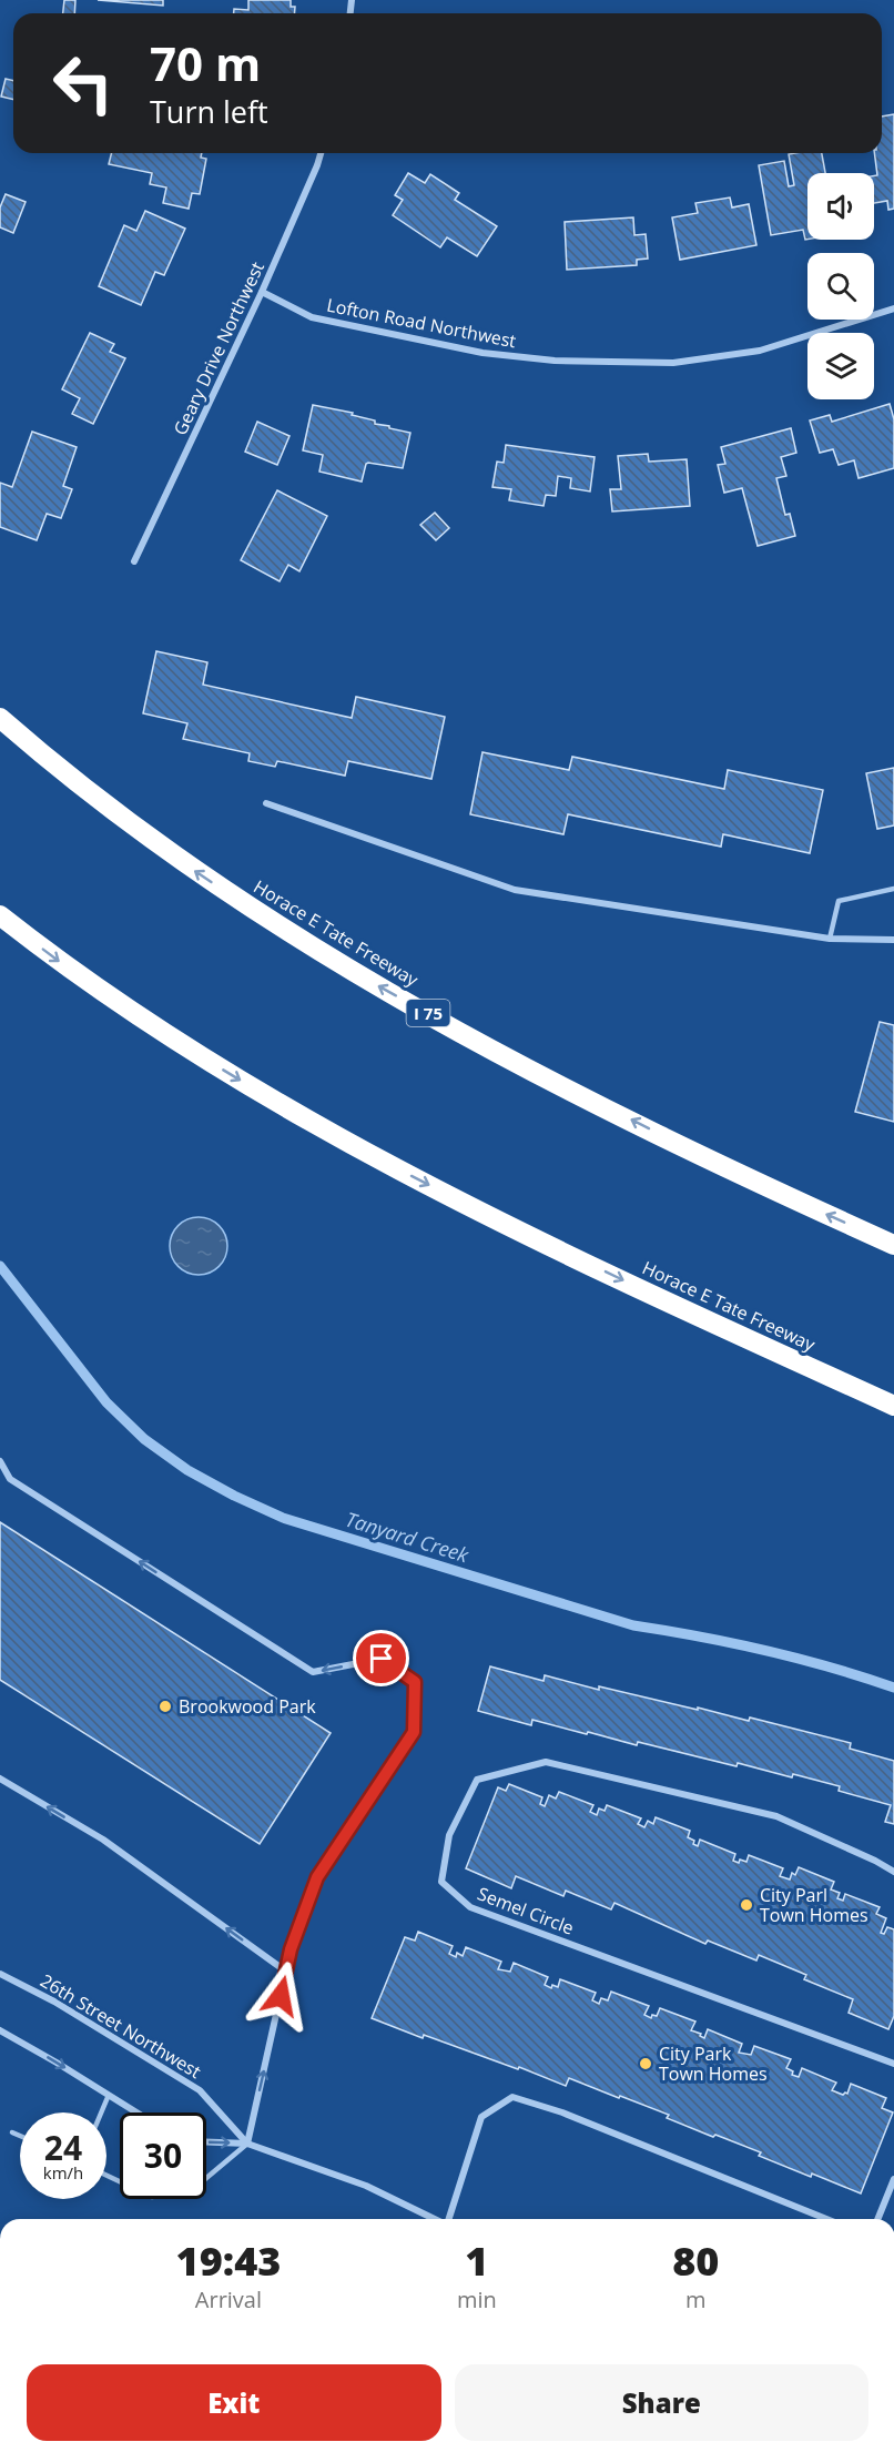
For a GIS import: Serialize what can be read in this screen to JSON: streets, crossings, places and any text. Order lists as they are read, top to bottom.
{
  "streets": {
    "highway": ["Horace E Tate Freeway", "I 75"],
    "street": [
      "Lofton Road Northwest",
      "Geary Drive Northwest",
      "Semel Circle",
      "26th Street Northwest"
    ]
  },
  "crossings": [
    ["Lofton Road Northwest", "Geary Drive Northwest"]
  ],
  "water": ["Tanyard Creek"],
  "places": ["Brookwood Park", "City Parl Town Homes", "City Park Town Homes"],
  "page": {
    "turn": ["70 m", "Turn left"],
    "speed": "24 km/h",
    "limit": "30",
    "eta": [
      "19:43",
      "Arrival",
      "1",
      "min",
      "80",
      "m"
    ],
    "buttons": ["Exit", "Share"]
  }
}
